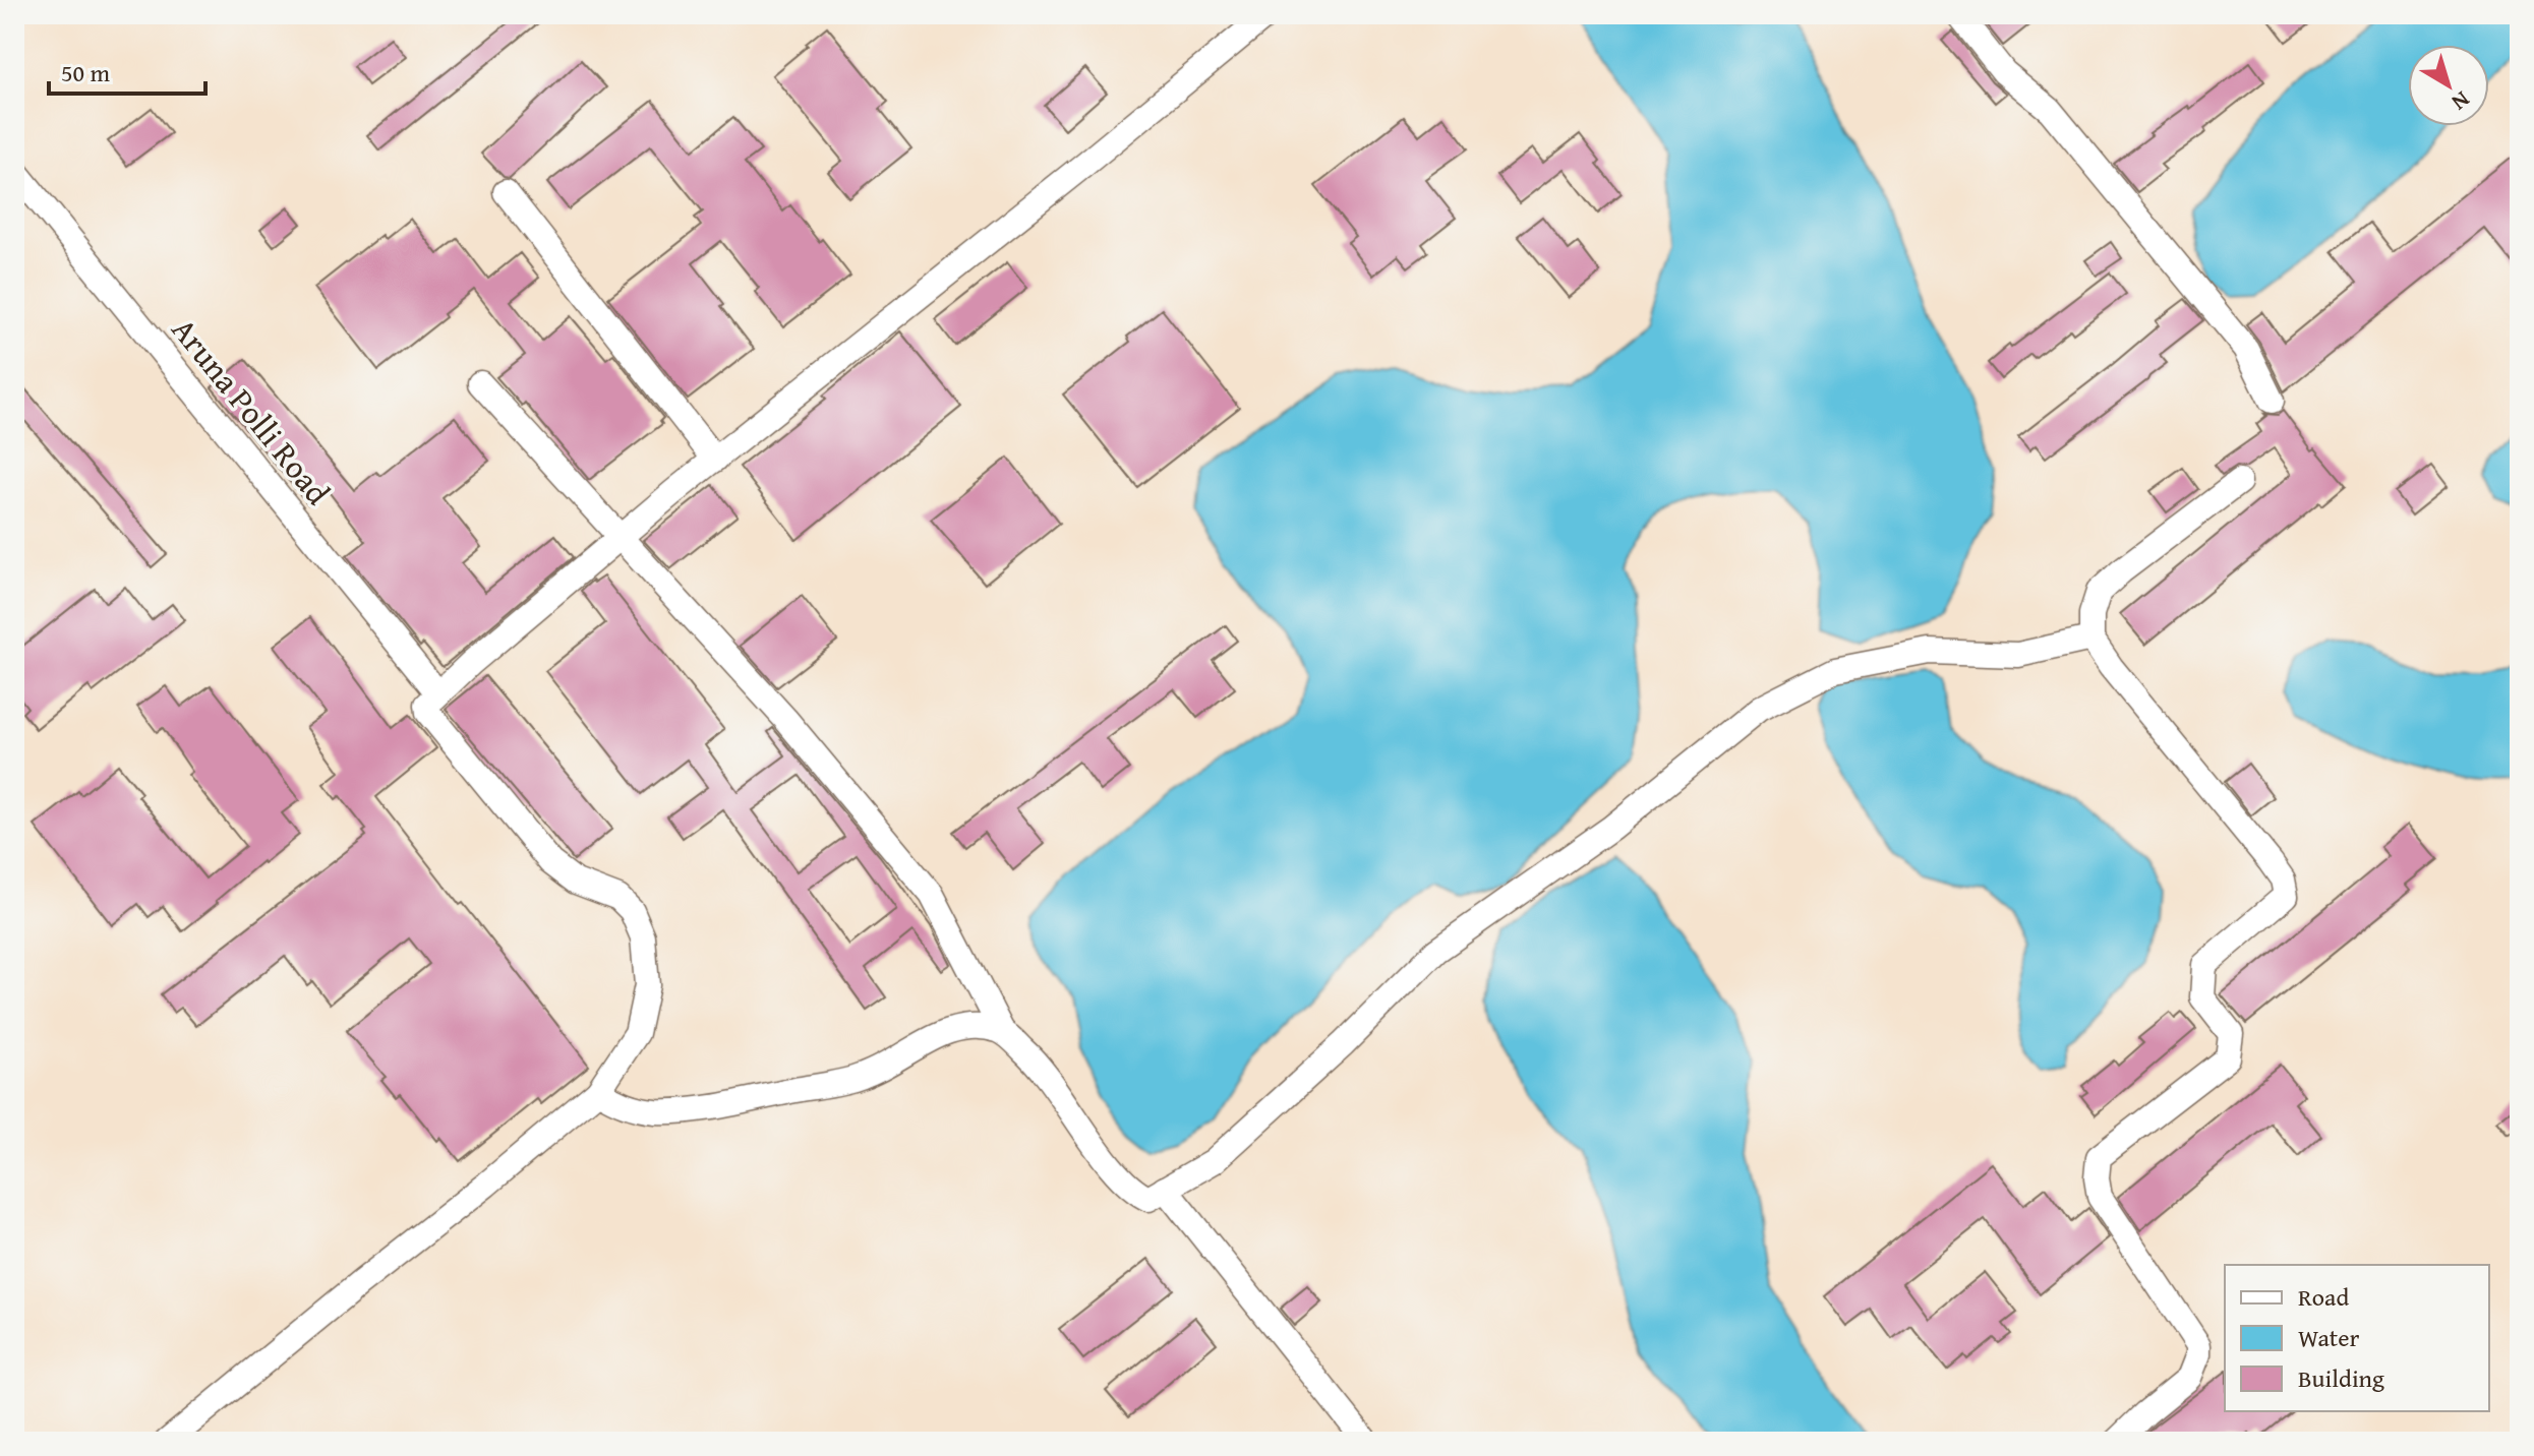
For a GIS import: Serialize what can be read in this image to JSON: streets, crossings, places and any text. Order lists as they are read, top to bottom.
{
  "streets": {
    "street": ["Aruna Polli Road"]
  },
  "legend": ["Road", "Water", "Building"],
  "scale_bar": "50 m",
  "north": "bottom right"
}
